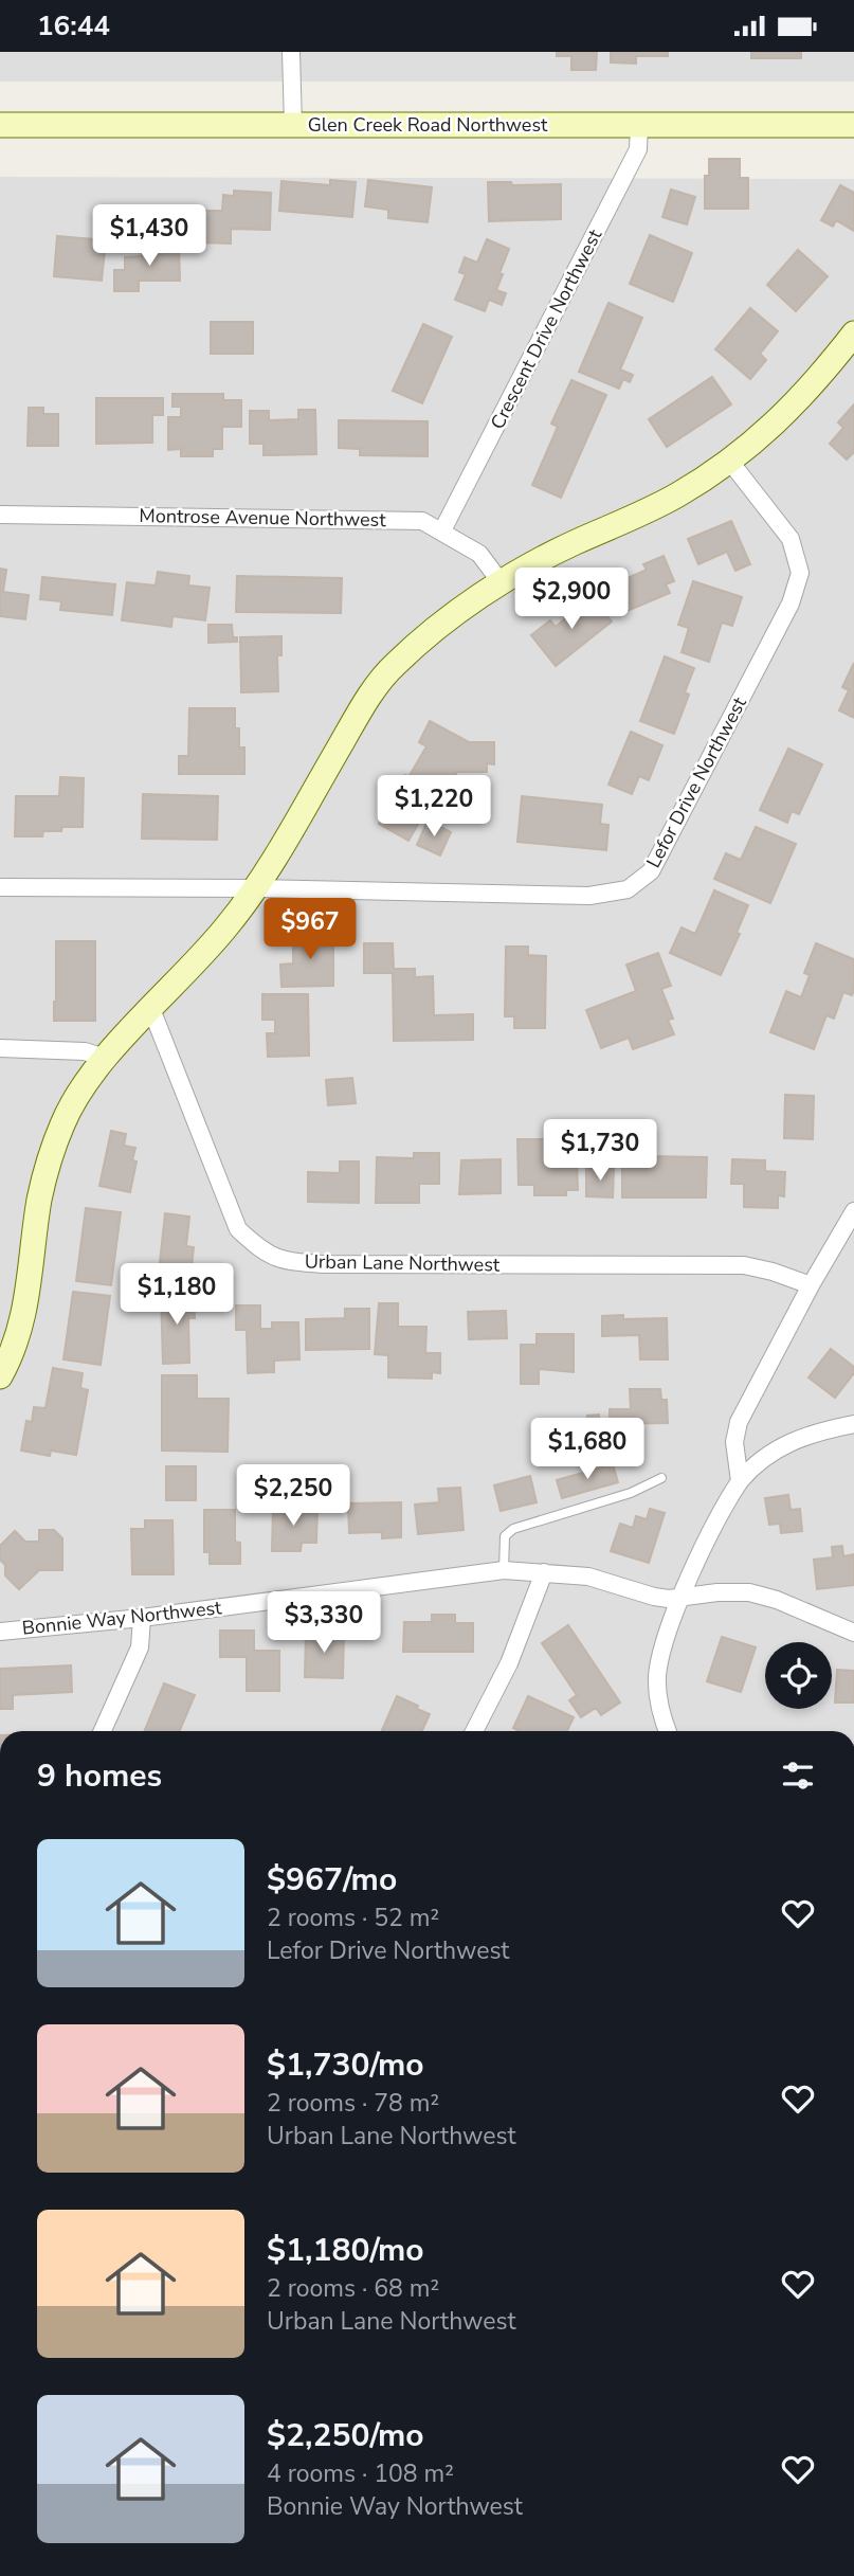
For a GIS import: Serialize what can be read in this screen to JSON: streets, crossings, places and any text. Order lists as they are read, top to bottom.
{
  "streets": {
    "street": [
      "Glen Creek Road Northwest",
      "Crescent Drive Northwest",
      "Montrose Avenue Northwest",
      "Lefor Drive Northwest",
      "Urban Lane Northwest",
      "Bonnie Way Northwest"
    ]
  },
  "crossings": [
    ["Glen Creek Road Northwest", "Crescent Drive Northwest"],
    ["Crescent Drive Northwest", "Montrose Avenue Northwest"]
  ],
  "page": {
    "status": "16:44",
    "price": [
      "$1,430",
      "$2,900",
      "$1,220",
      "$967",
      "$1,730",
      "$1,180",
      "$1,680",
      "$2,250",
      "$3,330"
    ],
    "heading": "9 homes",
    "list": [
      {
        "name": "$967/mo",
        "note": "2 rooms · 52 m² · Lefor Drive Northwest"
      },
      {
        "name": "$1,730/mo",
        "note": "2 rooms · 78 m² · Urban Lane Northwest"
      },
      {
        "name": "$1,180/mo",
        "note": "2 rooms · 68 m² · Urban Lane Northwest"
      },
      {
        "name": "$2,250/mo",
        "note": "4 rooms · 108 m² · Bonnie Way Northwest"
      }
    ]
  }
}
